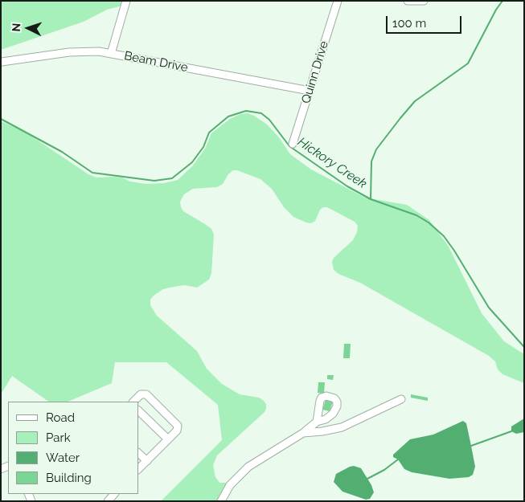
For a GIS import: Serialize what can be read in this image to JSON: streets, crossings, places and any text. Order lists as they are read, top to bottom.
{
  "streets": {
    "street": ["Beam Drive", "Quinn Drive"]
  },
  "crossings": [
    ["Beam Drive", "Quinn Drive"]
  ],
  "water": ["Hickory Creek"],
  "legend": [
    "Road",
    "Park",
    "Water",
    "Building"
  ],
  "scale_bar": "100 m",
  "north": "left"
}
